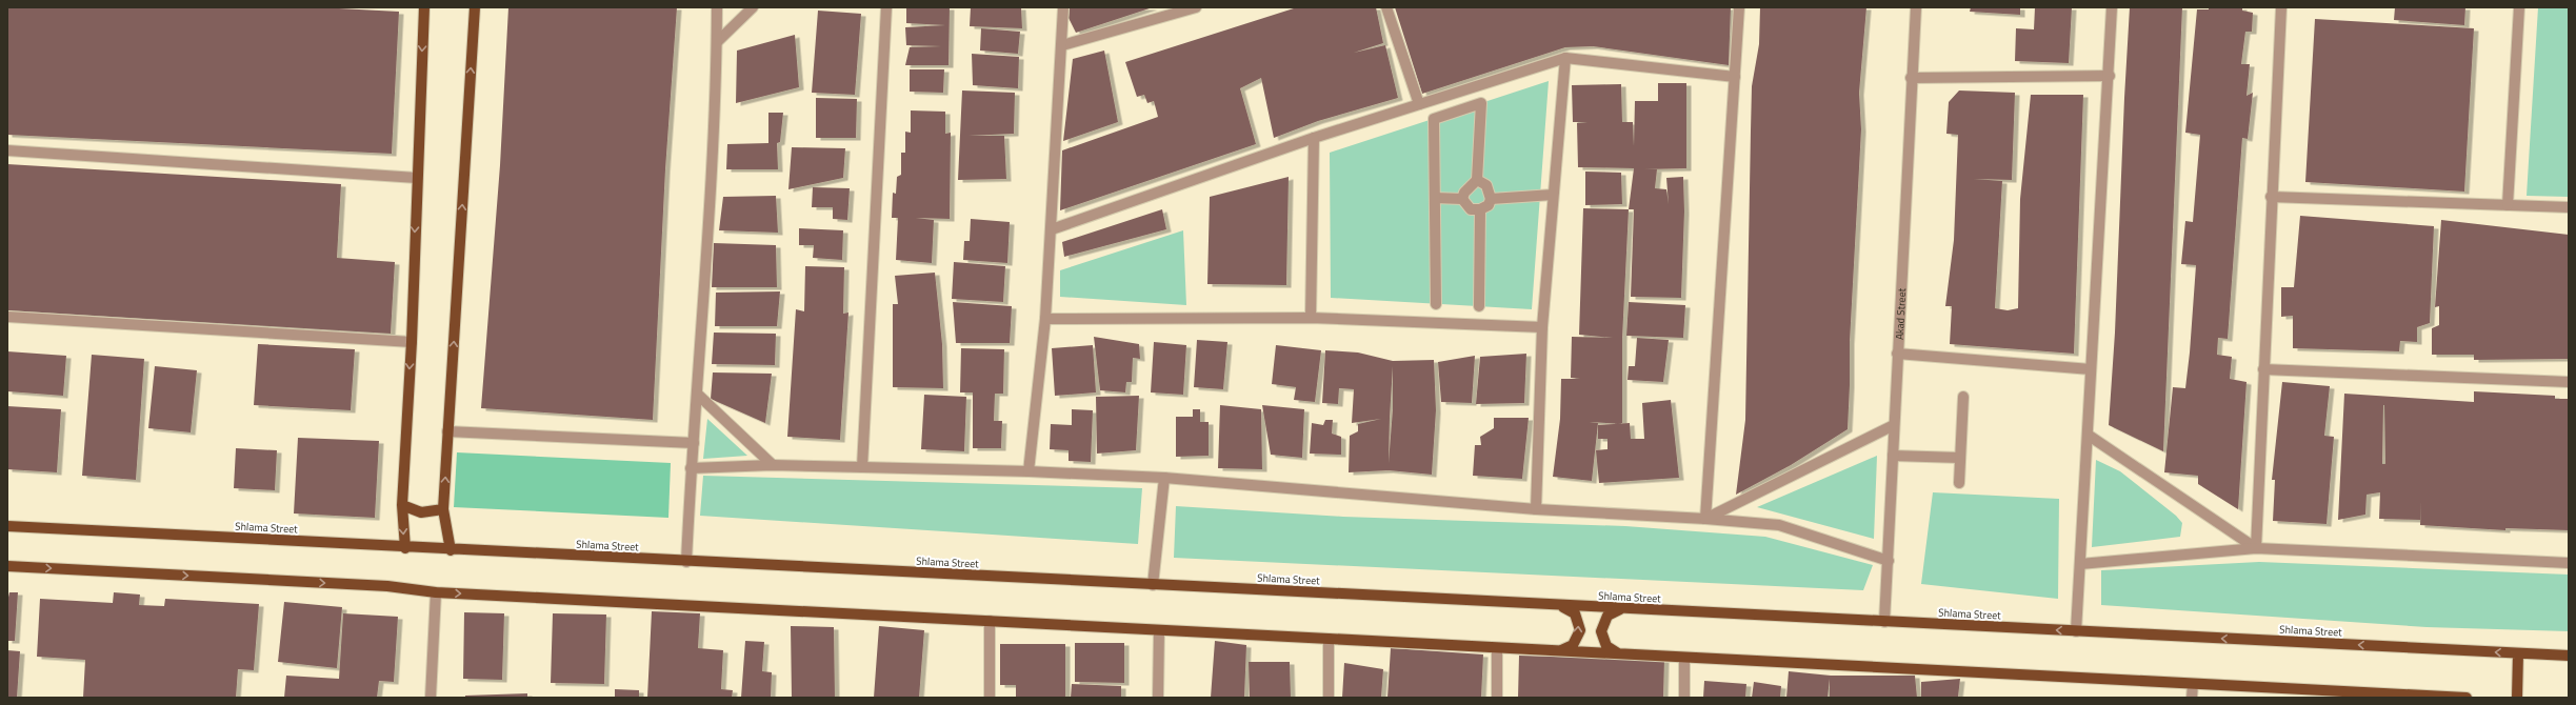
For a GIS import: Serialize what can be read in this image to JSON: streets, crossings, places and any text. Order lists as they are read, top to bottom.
{
  "streets": {
    "main road": ["Shlama Street"],
    "street": ["Akad Street"]
  },
  "crossings": [
    ["Akad Street", "Shlama Street"]
  ]
}
